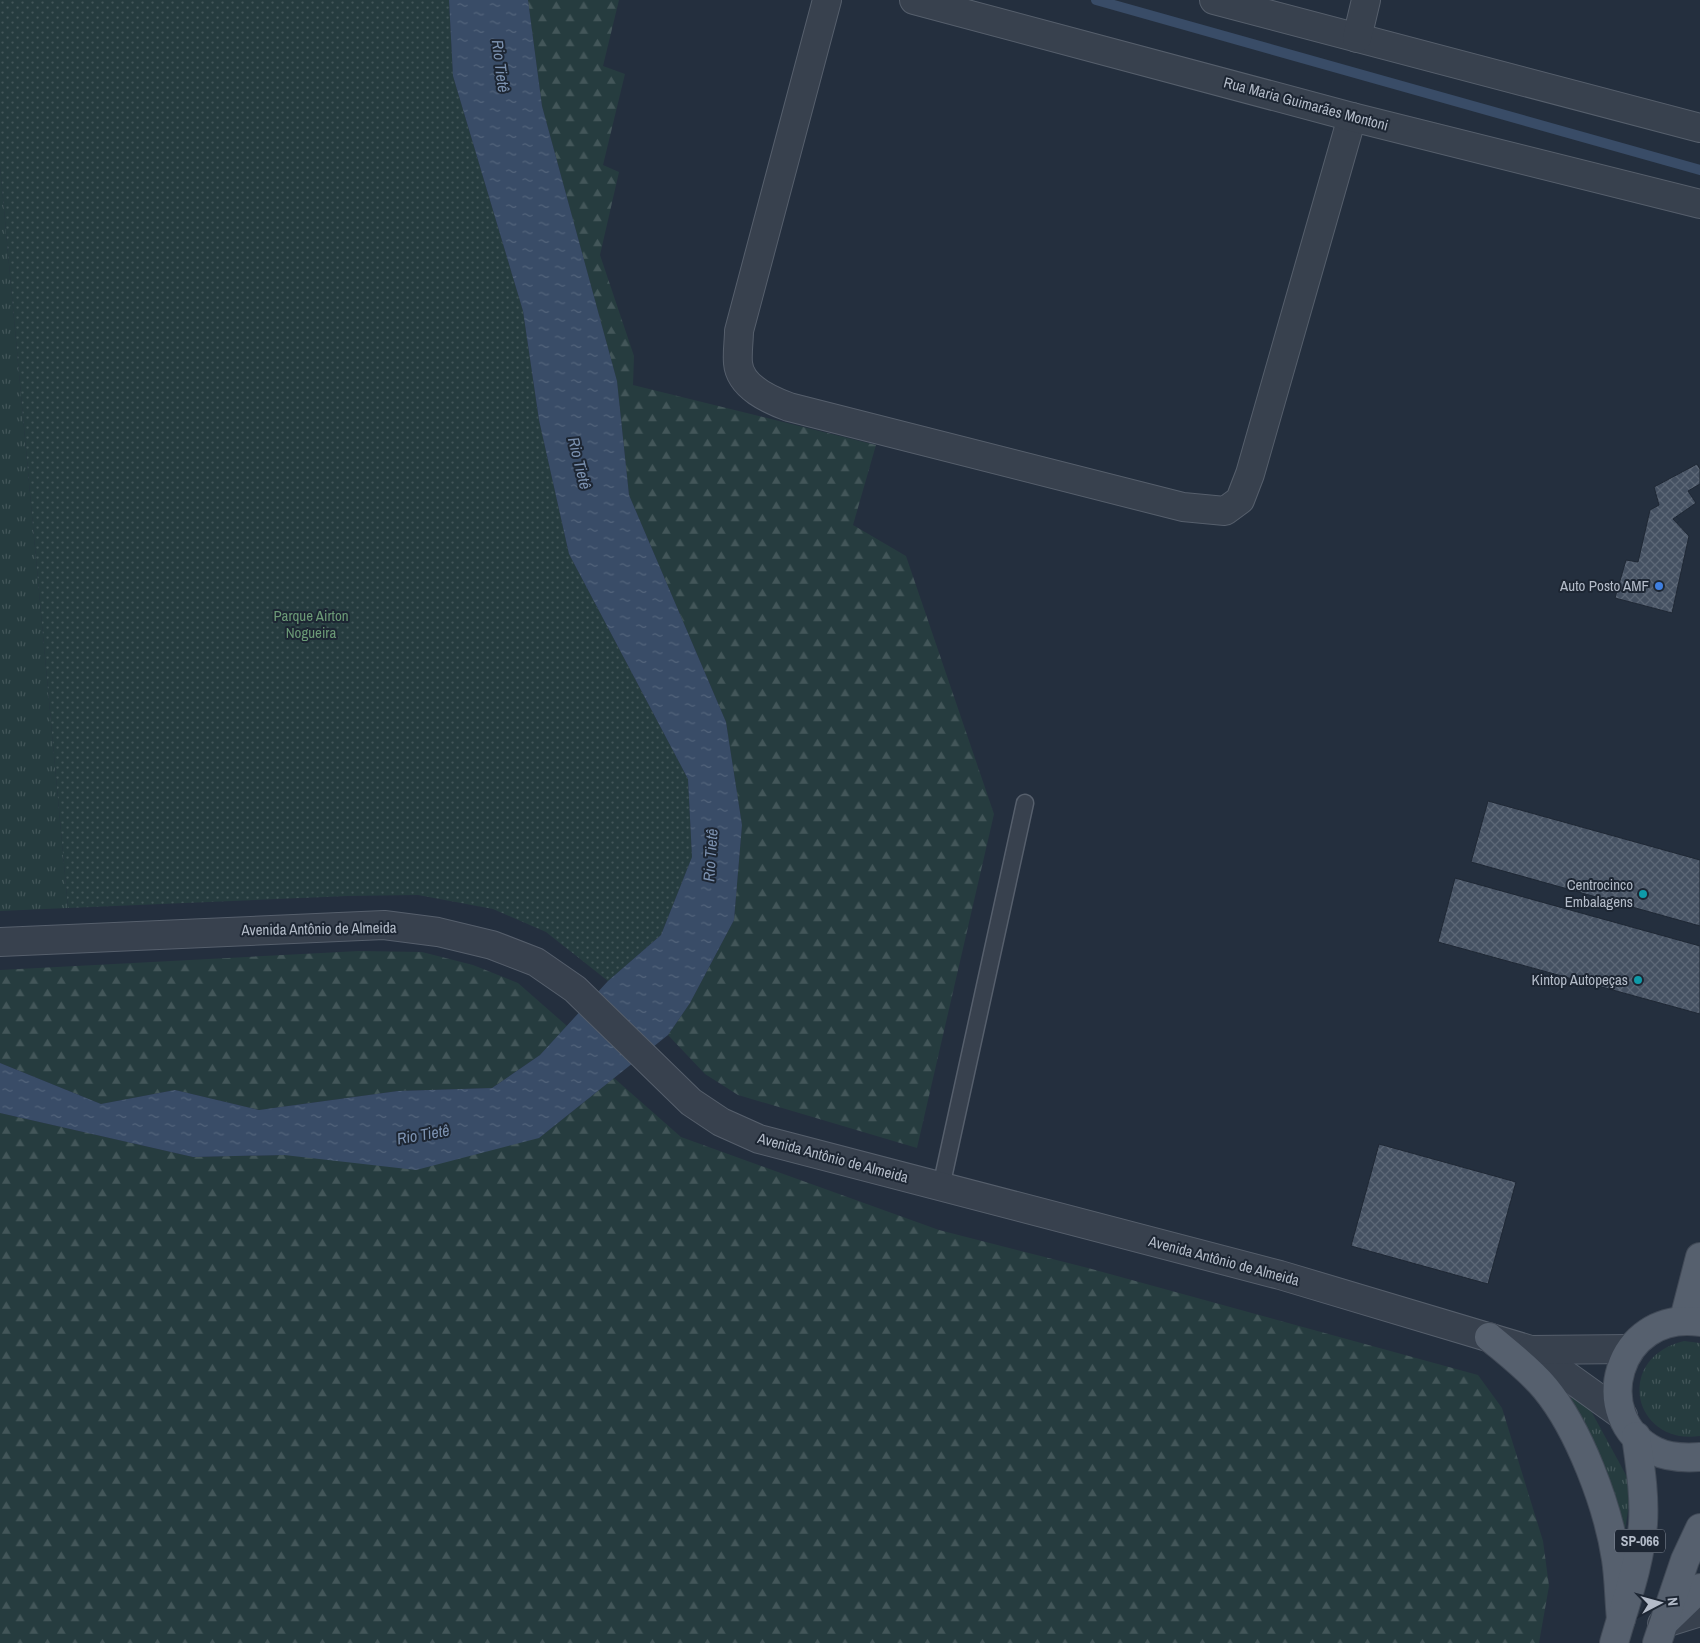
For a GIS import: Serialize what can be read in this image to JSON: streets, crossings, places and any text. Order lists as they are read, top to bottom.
{
  "streets": {
    "main road": ["SP-066"],
    "street": ["Rua Maria Guimarães Montoni", "Avenida Antônio de Almeida"]
  },
  "crossings": [
    ["Avenida Antônio de Almeida", "SP-066"]
  ],
  "water": ["Rio Tietê"],
  "parks": ["Parque Airton Nogueira"],
  "places": ["Auto Posto AMF", "Centrocinco Embalagens", "Kintop Autopeças"],
  "north": "right"
}
